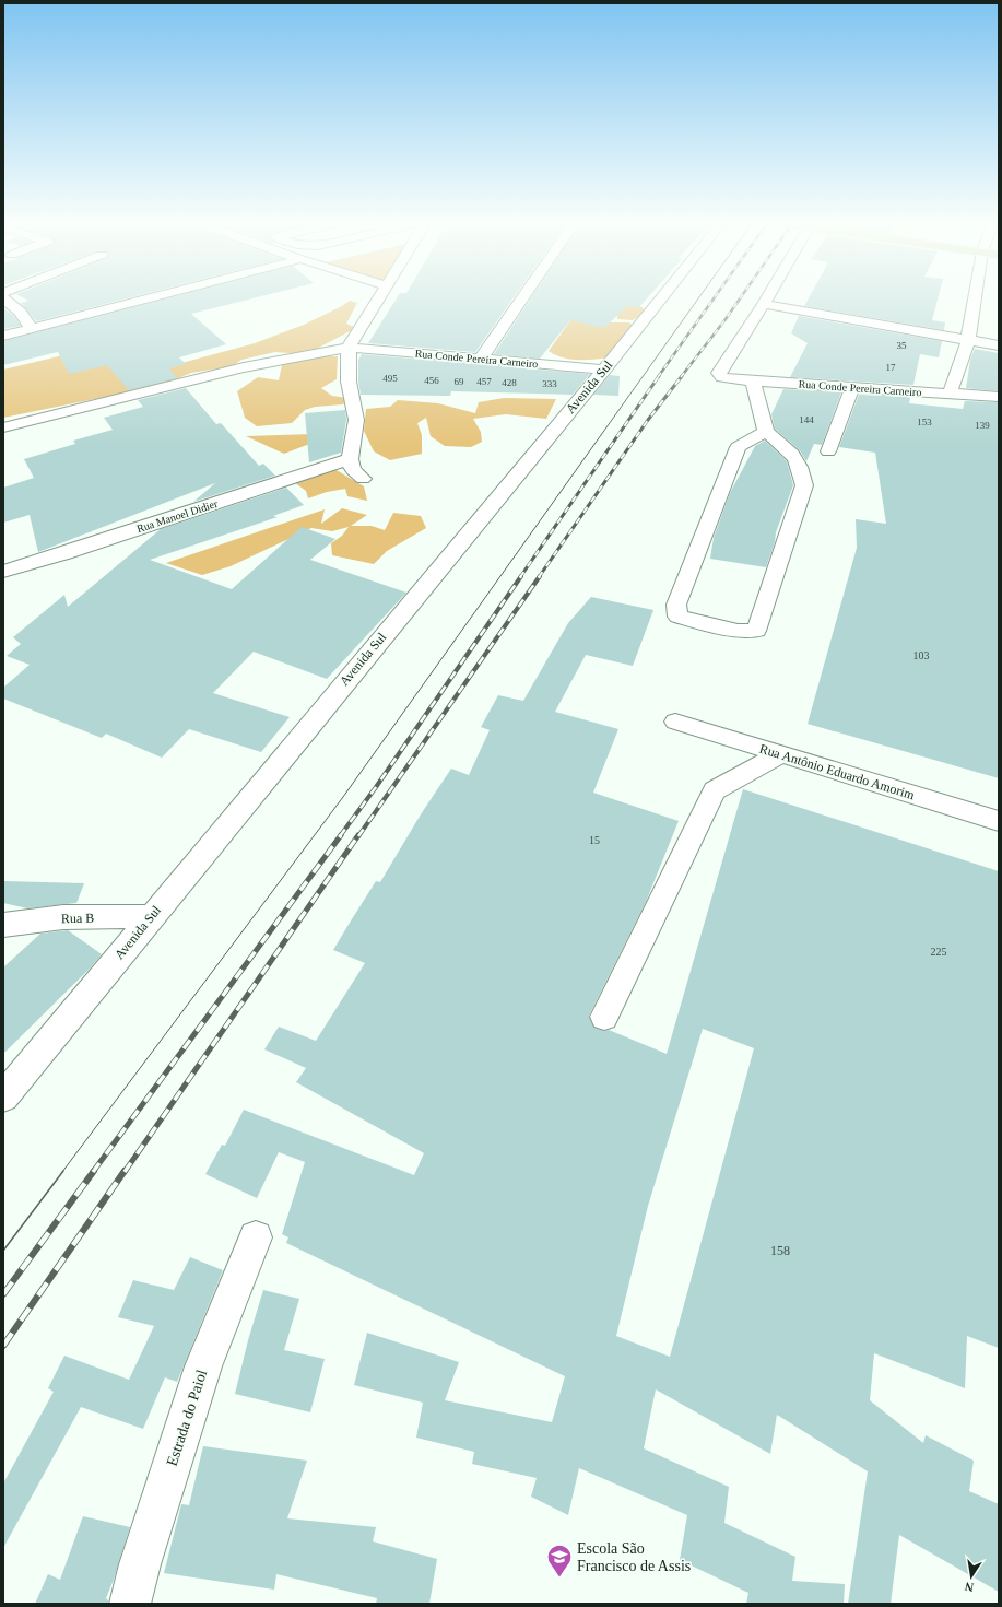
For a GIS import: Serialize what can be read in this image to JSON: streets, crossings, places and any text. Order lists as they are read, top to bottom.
{
  "streets": {
    "street": [
      "Rua Conde Pereira Carneiro",
      "Avenida Sul",
      "Rua Manoel Didier",
      "Rua Antônio Eduardo Amorim",
      "Rua B",
      "Estrada do Paiol"
    ]
  },
  "crossings": [
    ["Rua Conde Pereira Carneiro", "Avenida Sul"],
    ["Avenida Sul", "Rua B"]
  ],
  "places": {
    "school or university": ["Escola São Francisco de Assis"]
  },
  "house_numbers": [
    "35",
    "17",
    "495",
    "456",
    "69",
    "457",
    "428",
    "333",
    "144",
    "153",
    "139",
    "103",
    "15",
    "225",
    "158"
  ],
  "north": "bottom"
}
